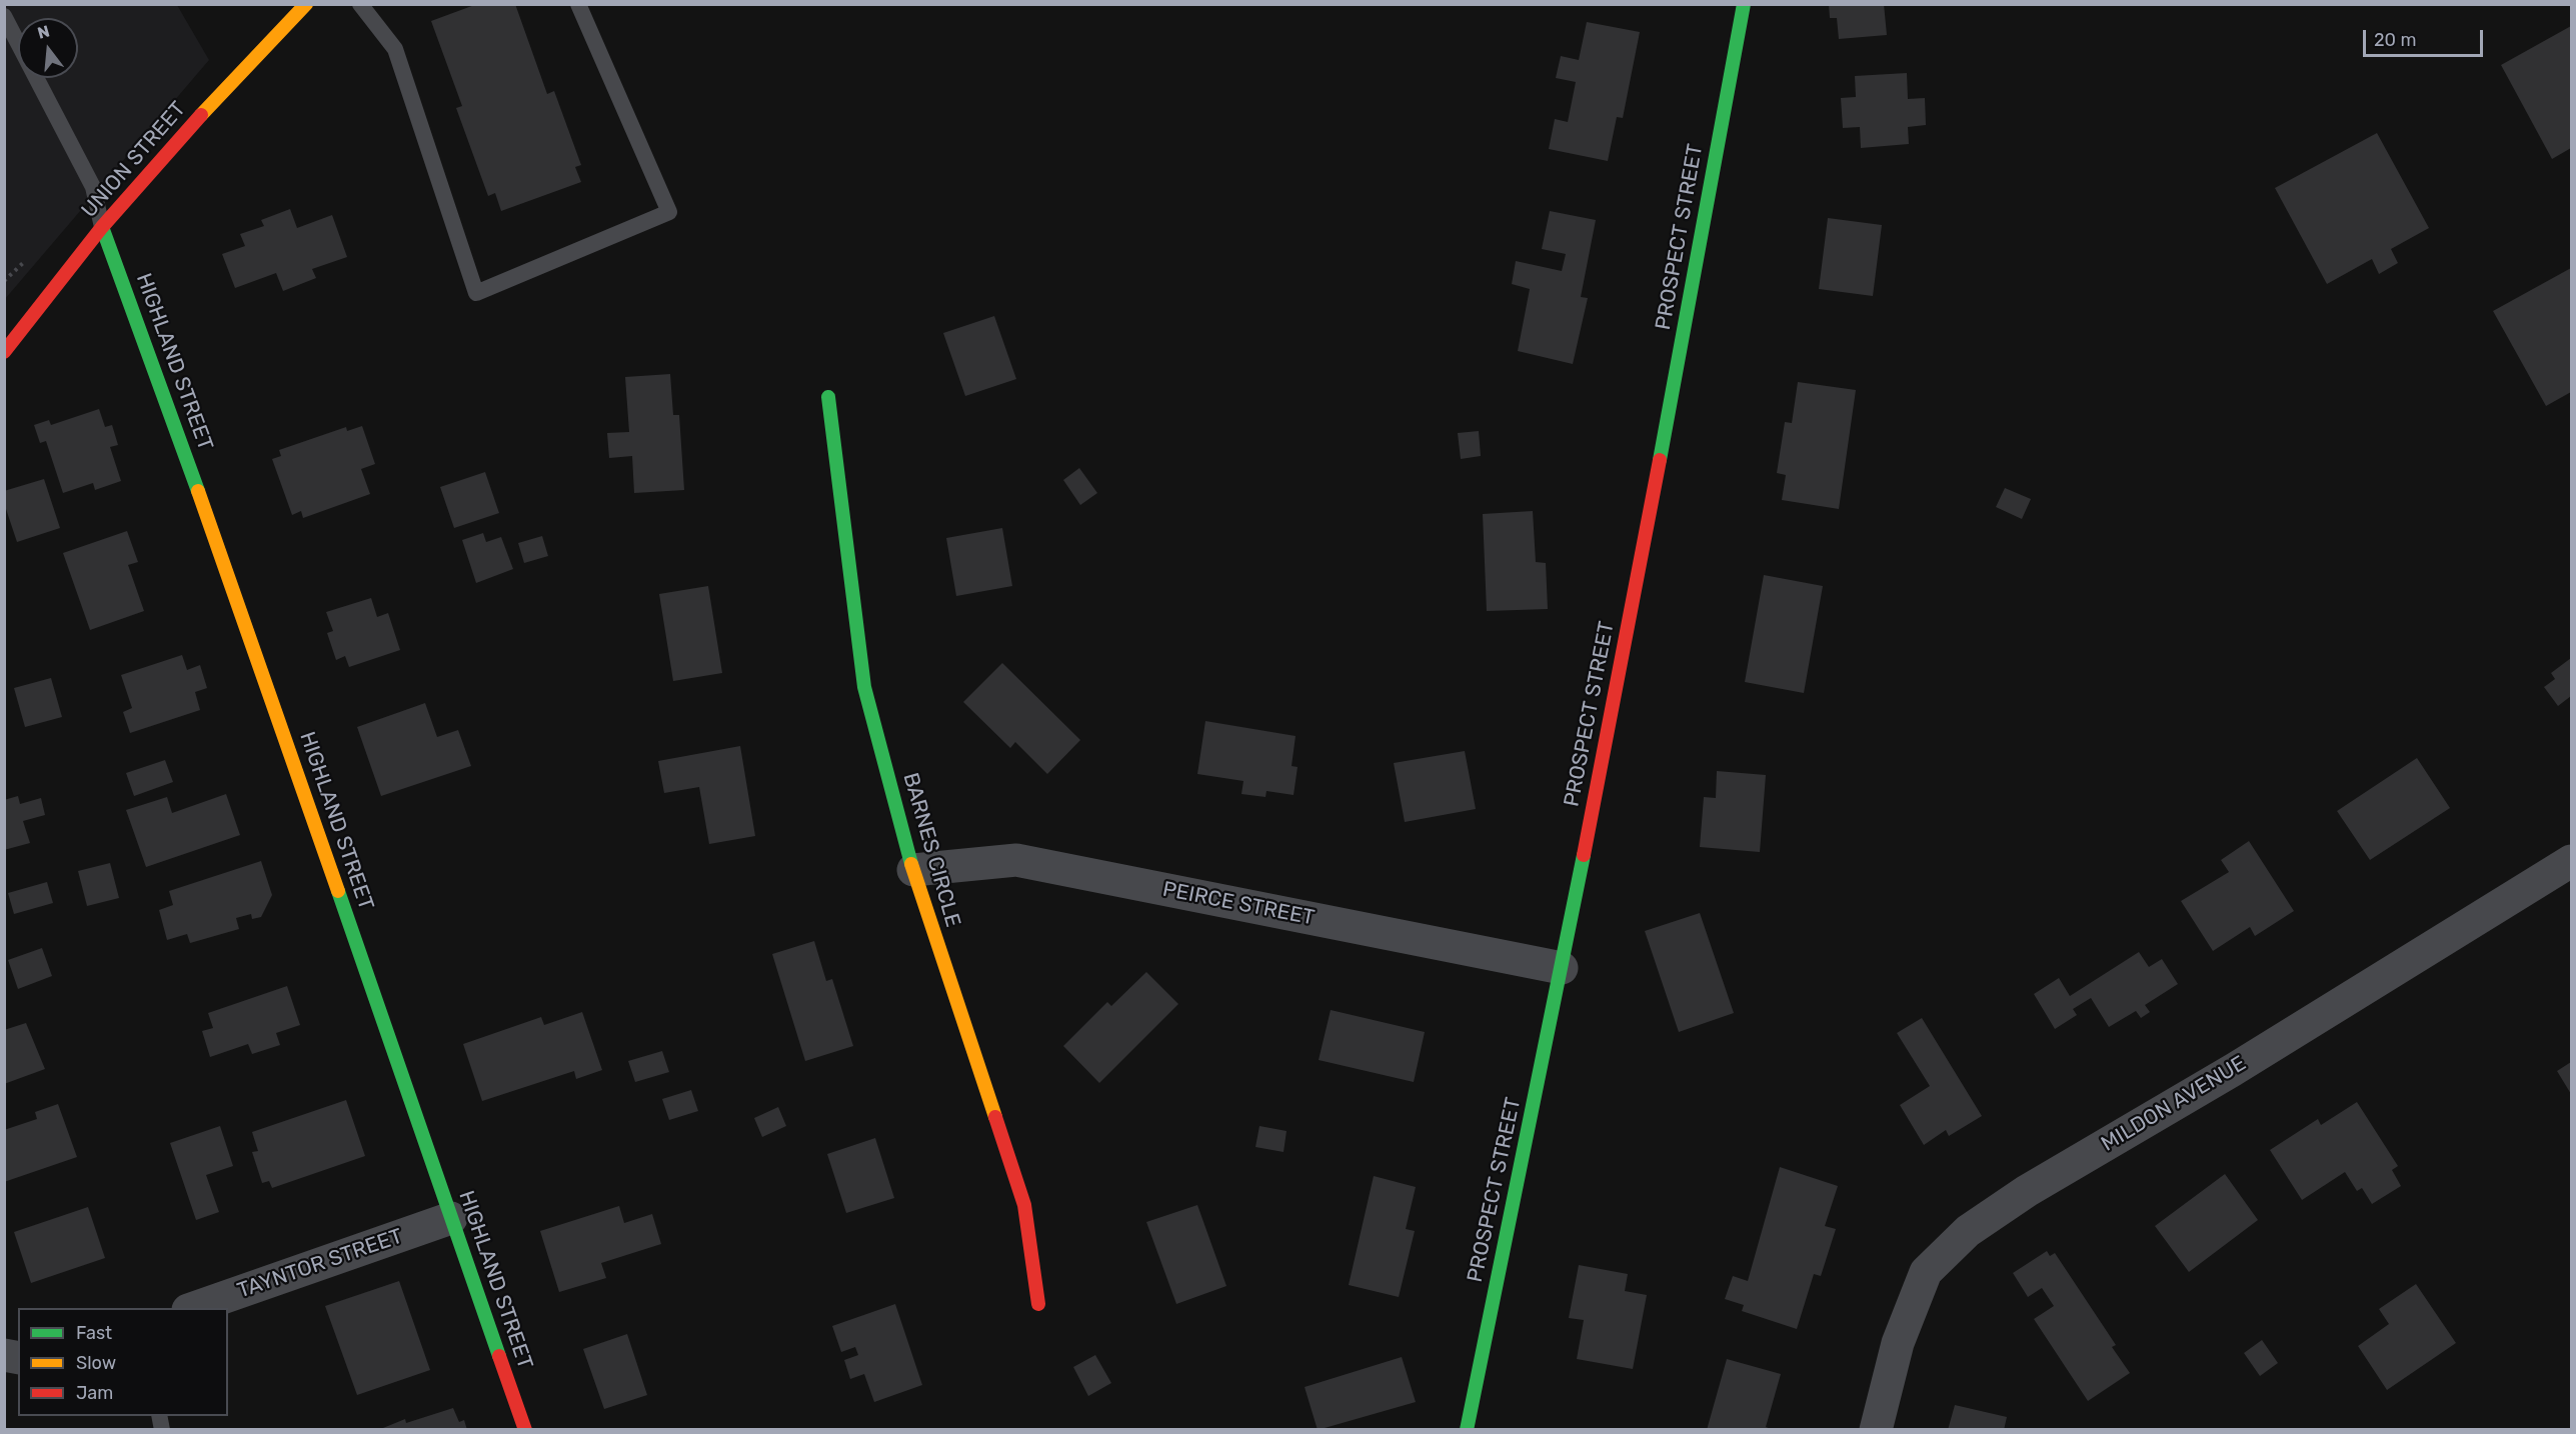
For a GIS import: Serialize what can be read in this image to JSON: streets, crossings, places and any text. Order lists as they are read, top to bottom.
{
  "streets": {
    "street": [
      "UNION STREET",
      "PROSPECT STREET",
      "HIGHLAND STREET",
      "BARNES CIRCLE",
      "PEIRCE STREET",
      "MILDON AVENUE",
      "TAYNTOR STREET"
    ]
  },
  "crossings": [
    ["UNION STREET", "HIGHLAND STREET"],
    ["PROSPECT STREET", "PEIRCE STREET"],
    ["HIGHLAND STREET", "TAYNTOR STREET"],
    ["BARNES CIRCLE", "PEIRCE STREET"]
  ],
  "legend": ["Fast", "Slow", "Jam"],
  "scale_bar": "20 m",
  "north": "top"
}
